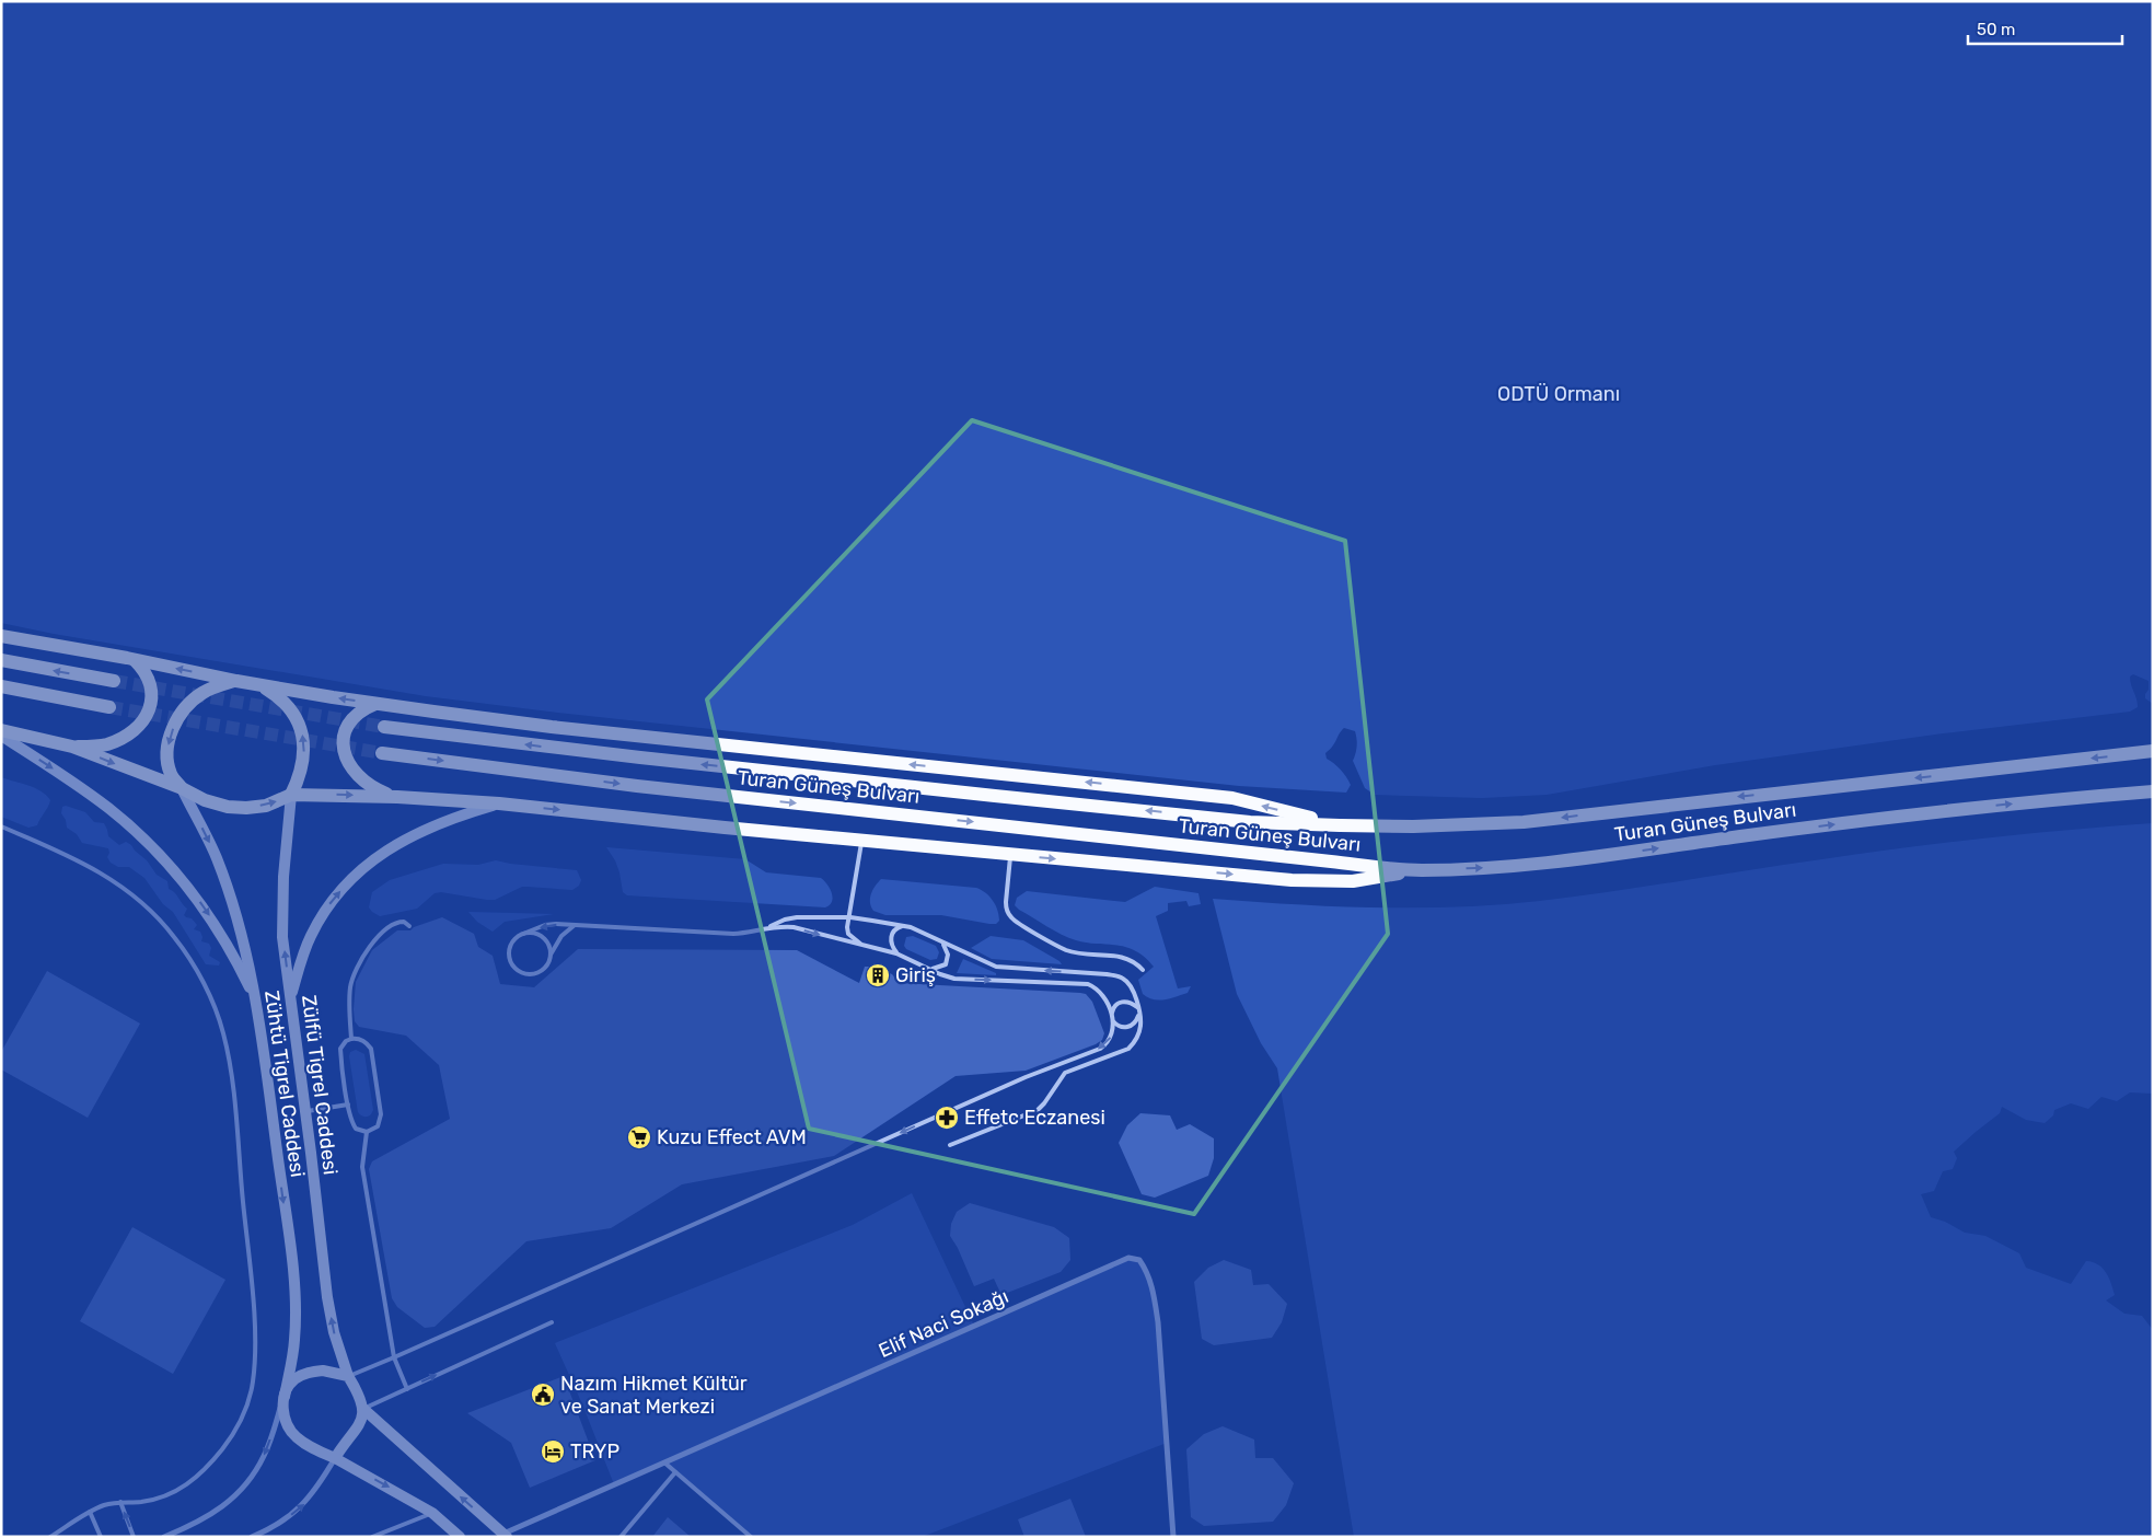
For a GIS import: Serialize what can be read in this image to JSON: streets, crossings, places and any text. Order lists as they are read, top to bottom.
{
  "streets": {
    "main road": ["Turan Güneş Bulvarı", "Zühtü Tigrel Caddesi", "Zülfü Tigrel Caddesi"],
    "street": ["Elif Naci Sokağı"]
  },
  "crossings": [
    ["Zühtü Tigrel Caddesi", "Zülfü Tigrel Caddesi"]
  ],
  "one_way": ["Zühtü Tigrel Caddesi", "Zülfü Tigrel Caddesi"],
  "parks": ["ODTÜ Ormanı"],
  "places": {
    "building": ["Giriş"],
    "pharmacy": ["Effetc Eczanesi"],
    "supermarket": ["Kuzu Effect AVM"],
    "public building": ["Nazım Hikmet Kültür ve Sanat Merkezi"],
    "hotel": ["TRYP"]
  },
  "scale_bar": "50 m"
}
